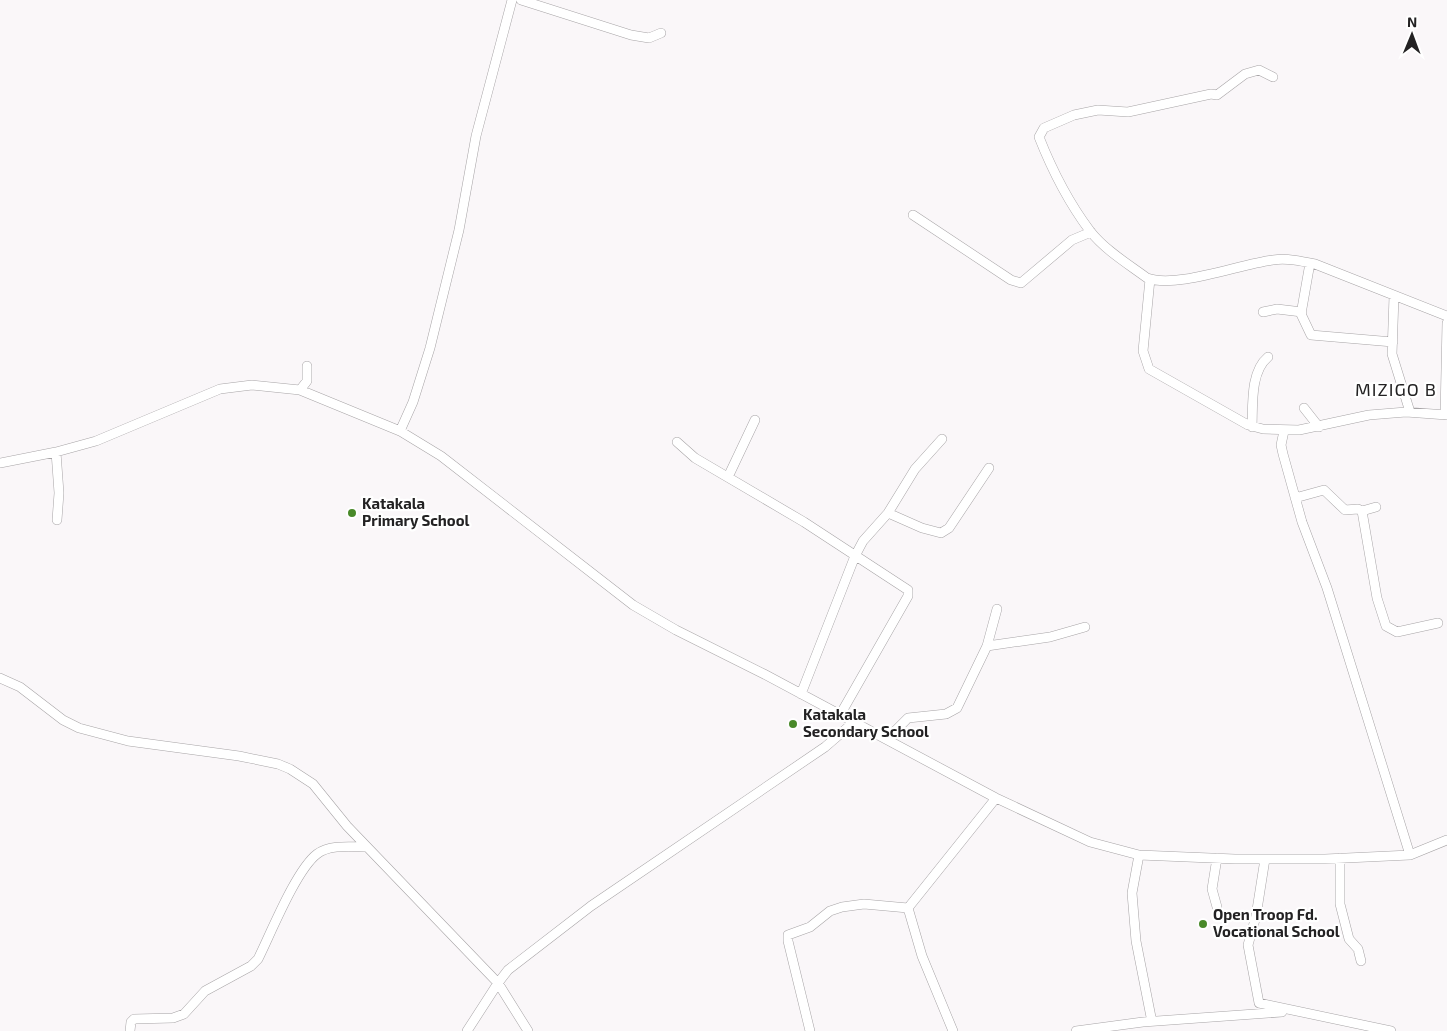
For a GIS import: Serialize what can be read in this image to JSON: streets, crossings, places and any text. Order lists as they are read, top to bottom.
{
  "districts": ["MIZIGO B"],
  "places": ["Katakala Primary School", "Katakala Secondary School", "Open Troop Fd. Vocational School"],
  "north": "top"
}
